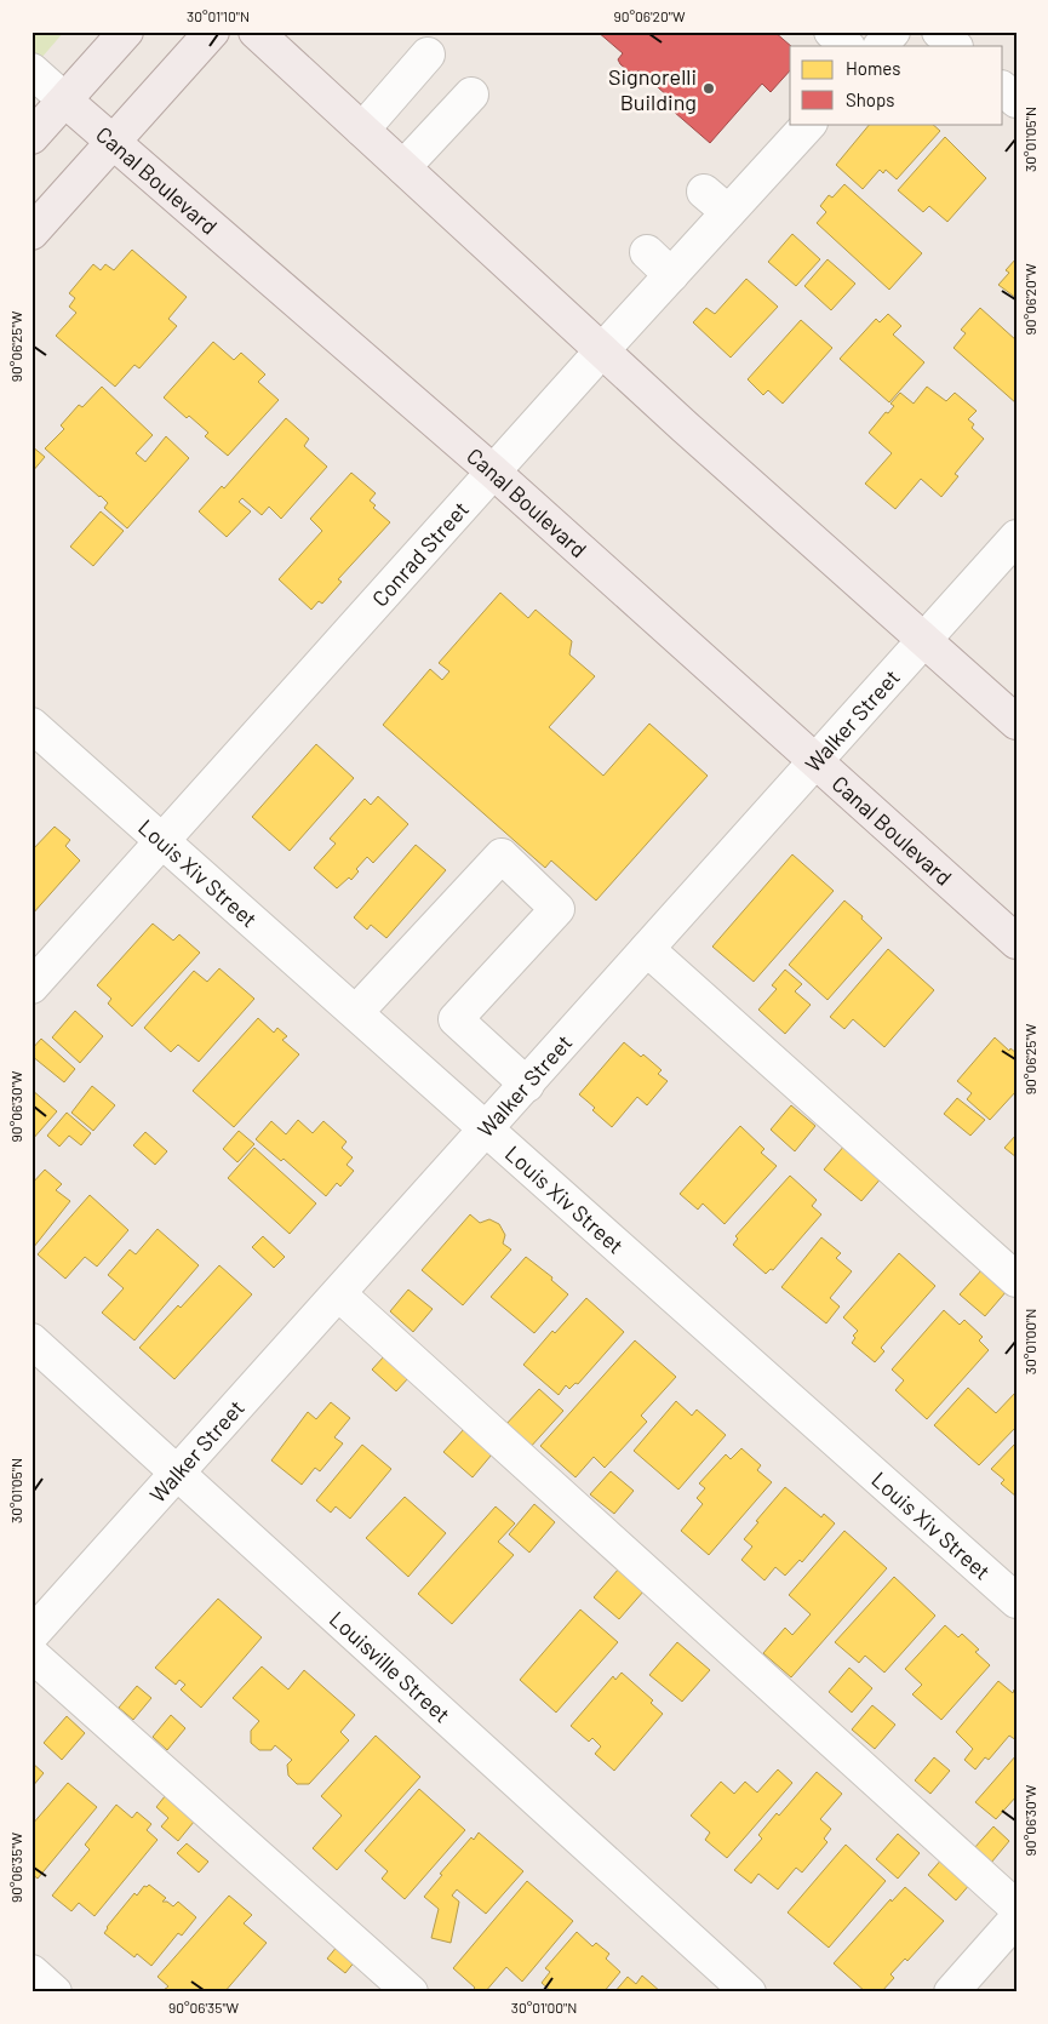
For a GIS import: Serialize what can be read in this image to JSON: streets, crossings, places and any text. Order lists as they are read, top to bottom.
{
  "streets": {
    "main road": ["Canal Boulevard"],
    "street": [
      "Conrad Street",
      "Walker Street",
      "Louis Xiv Street",
      "Louisville Street"
    ]
  },
  "crossings": [
    ["Canal Boulevard", "Conrad Street"],
    ["Canal Boulevard", "Walker Street"],
    ["Conrad Street", "Louis Xiv Street"],
    ["Walker Street", "Louis Xiv Street"],
    ["Walker Street", "Louisville Street"]
  ],
  "places": ["Signorelli Building"],
  "legend": ["Homes", "Shops"],
  "coordinates": [
    "30°01'10\"N",
    "90°06'20\"W",
    "30°01'05\"N",
    "90°06'25\"W",
    "90°06'30\"W",
    "30°01'00\"N",
    "90°06'35\"W"
  ]
}
